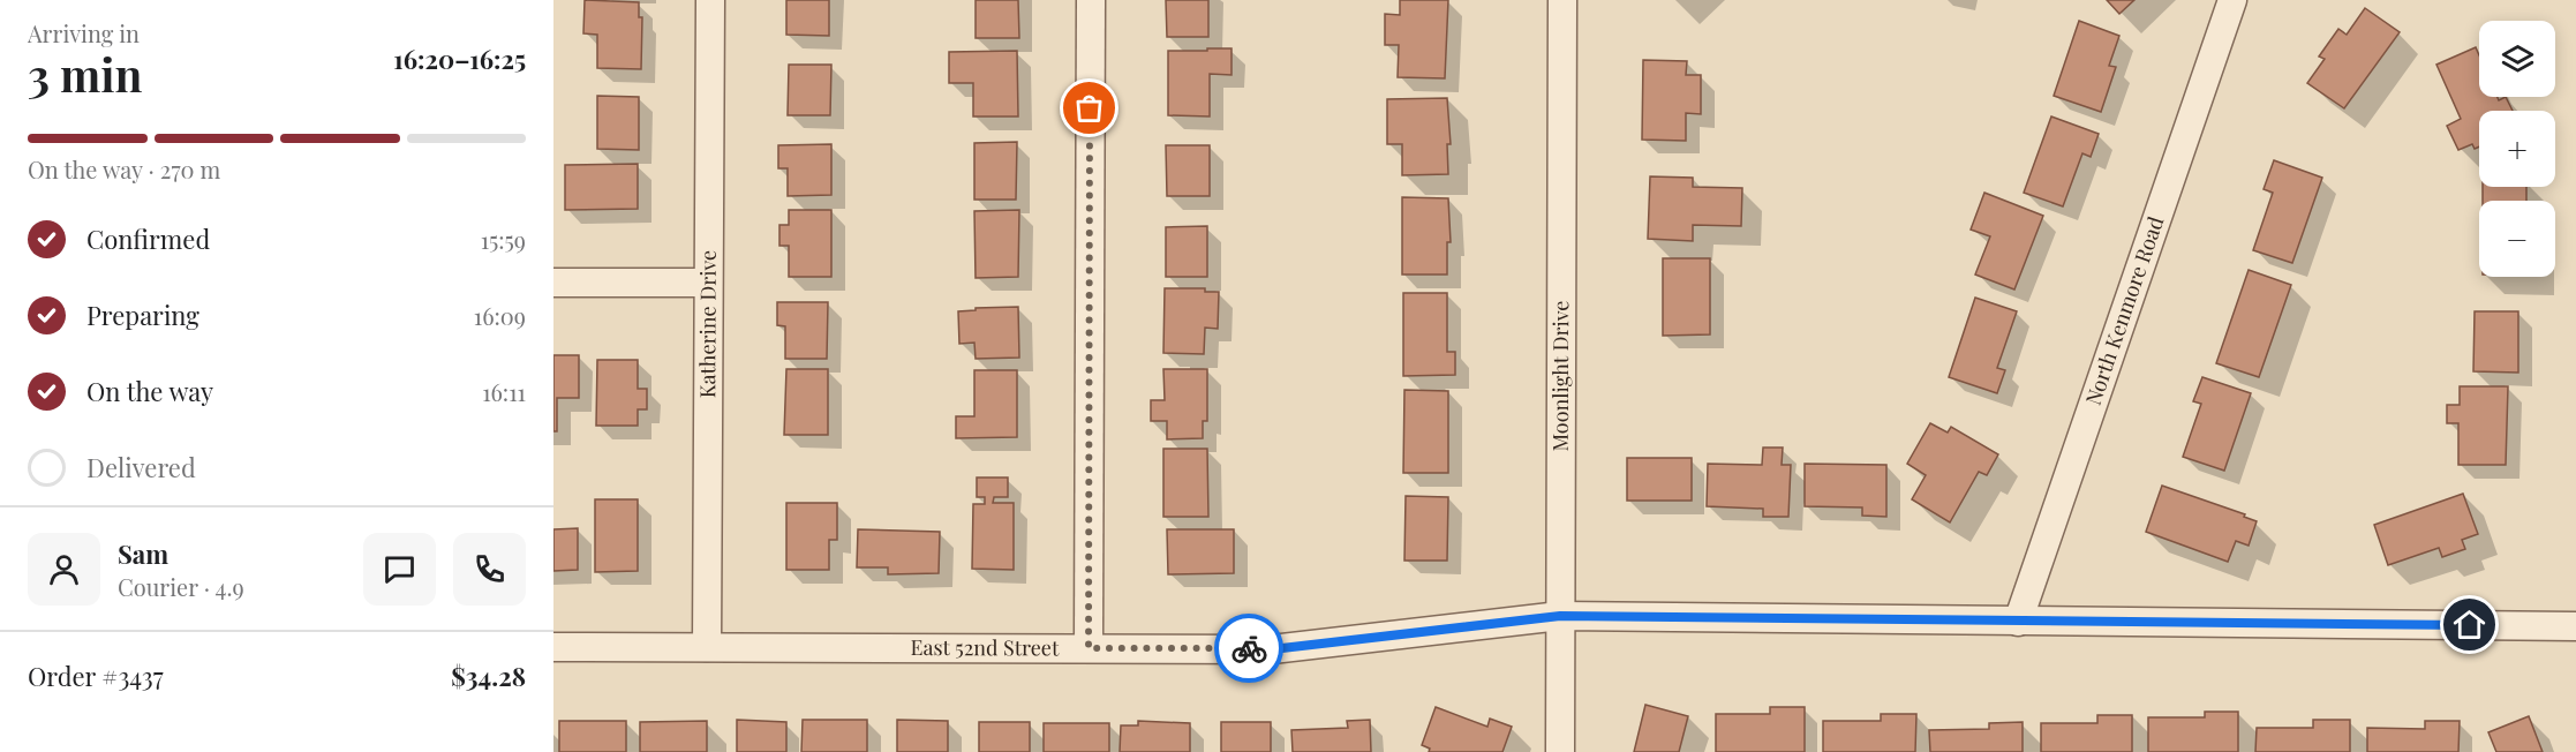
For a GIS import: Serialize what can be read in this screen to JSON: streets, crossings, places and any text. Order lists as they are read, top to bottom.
{
  "streets": {
    "street": [
      "North Kenmore Road",
      "Katherine Drive",
      "Moonlight Drive",
      "East 52nd Street"
    ]
  },
  "crossings": [
    ["North Kenmore Road", "East 52nd Street"],
    ["Katherine Drive", "East 52nd Street"],
    ["Moonlight Drive", "East 52nd Street"]
  ],
  "page": {
    "heading": ["3 min", "Arriving in", "16:20–16:25"],
    "panel": [
      "Sam",
      "Courier · 4.9",
      "Order #3437",
      "$34.28"
    ],
    "map_buttons": ["+", "−"],
    "bar": "On the way · 270 m",
    "list": [
      ["Confirmed", "15:59"],
      ["Preparing", "16:09"],
      ["On the way", "16:11"],
      "Delivered"
    ]
  }
}
